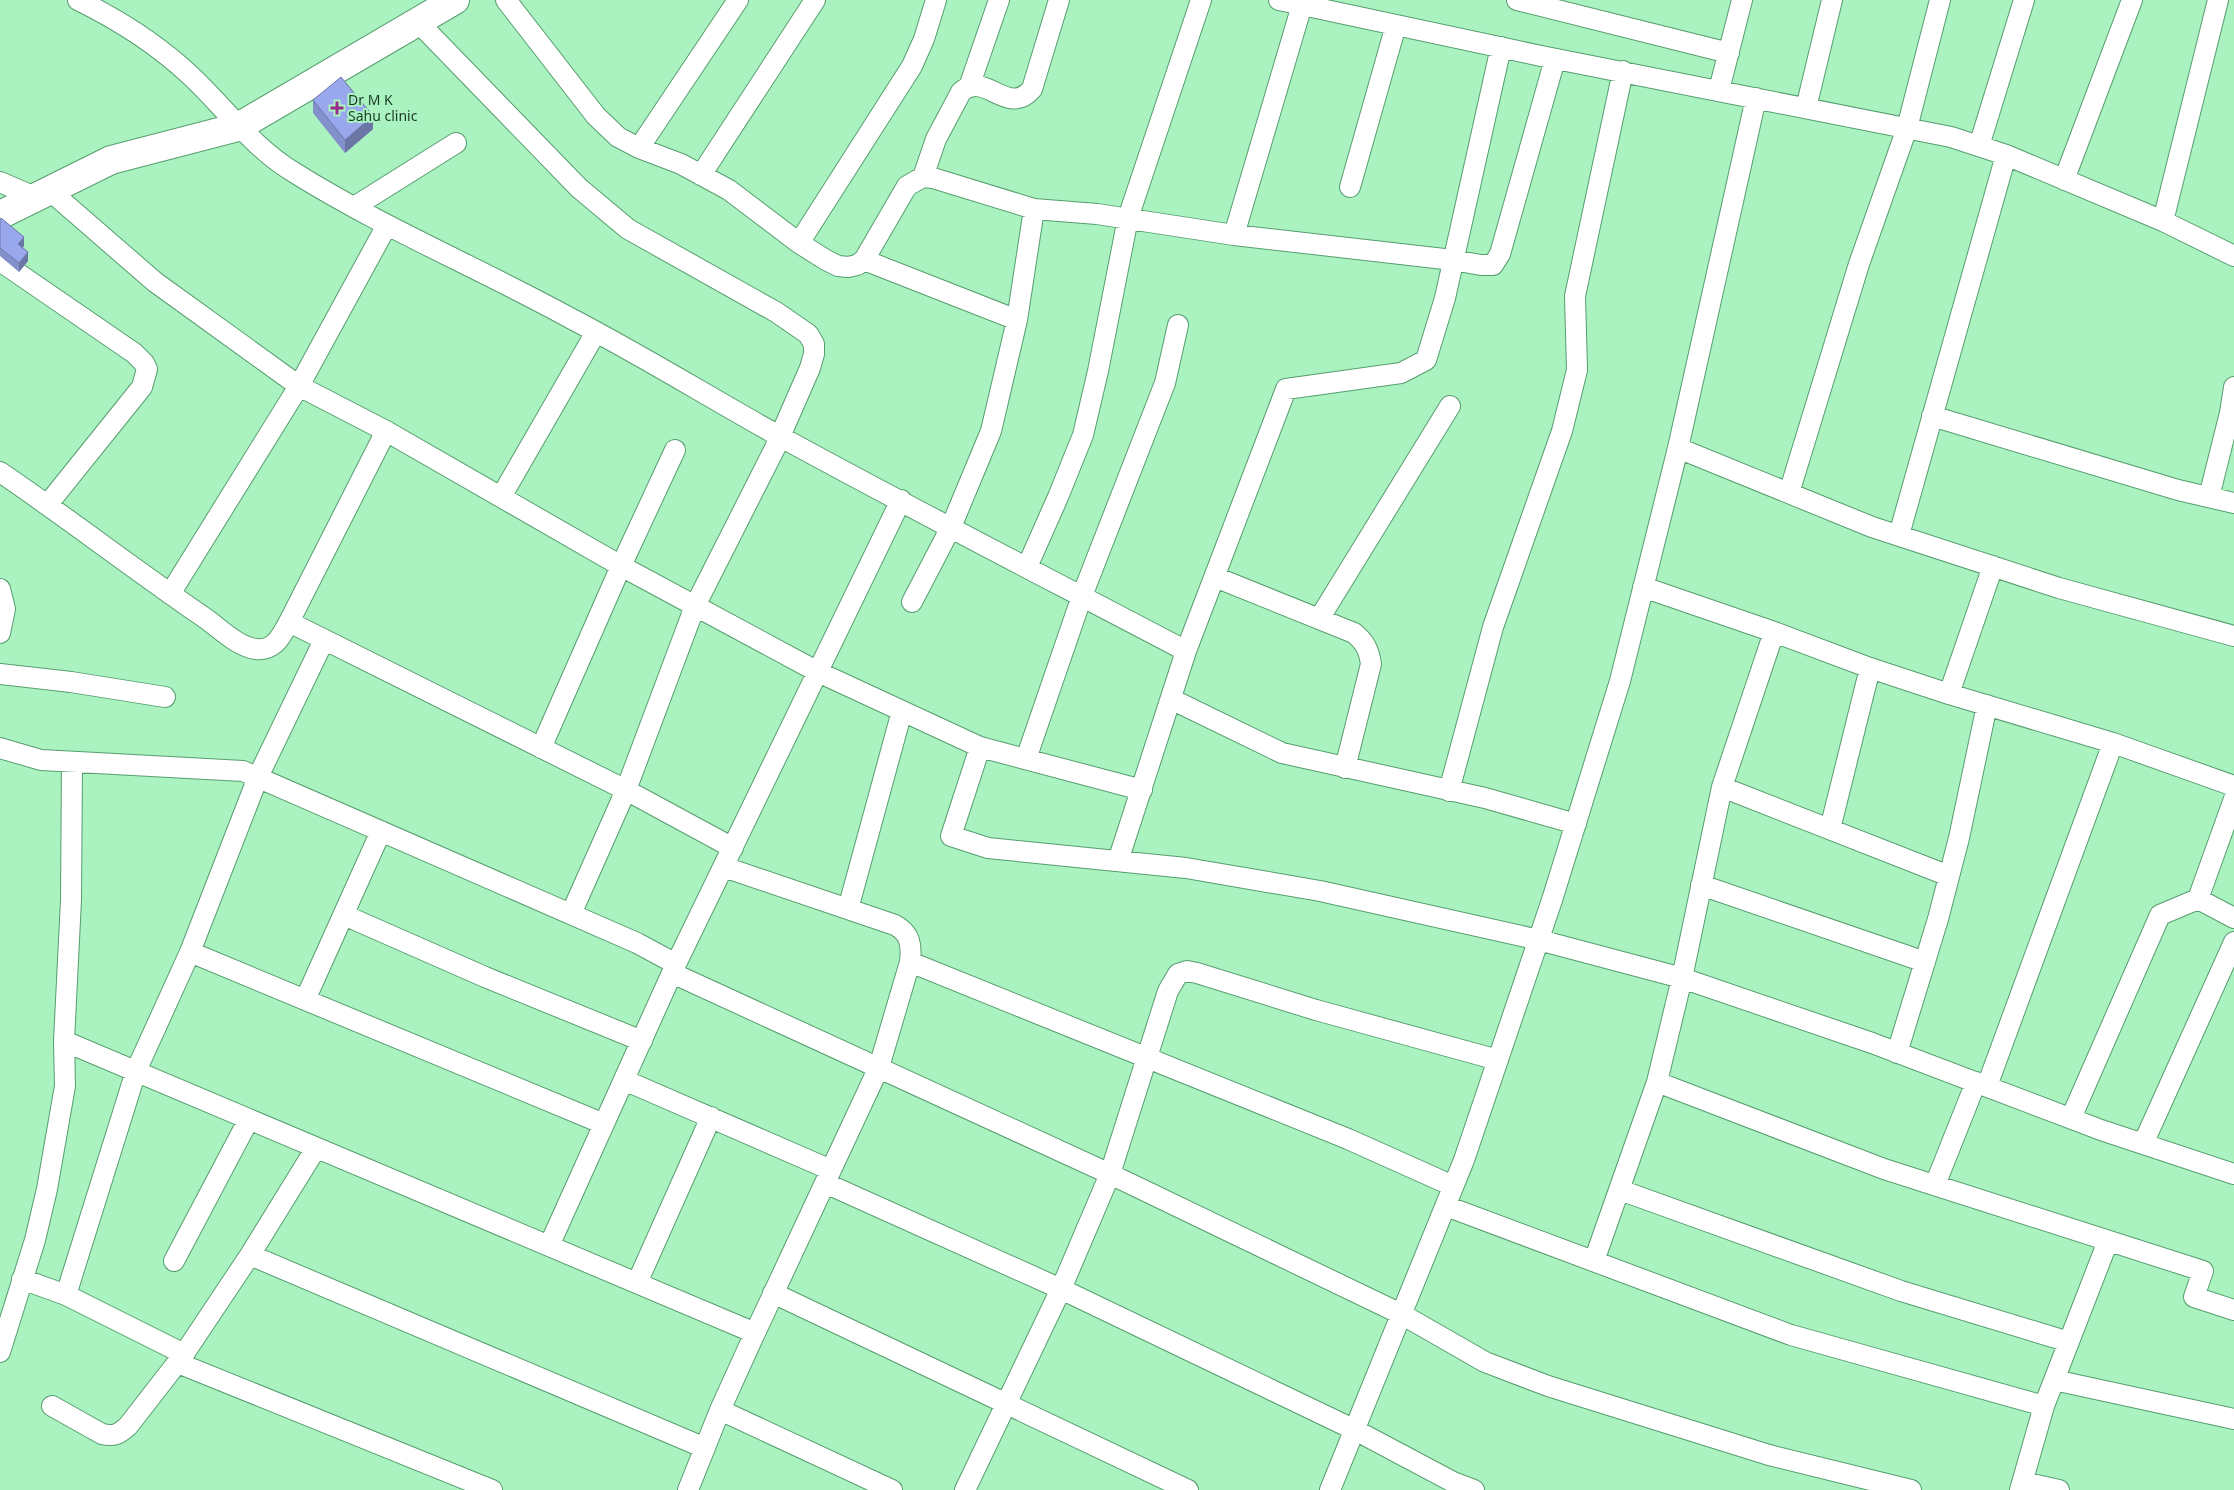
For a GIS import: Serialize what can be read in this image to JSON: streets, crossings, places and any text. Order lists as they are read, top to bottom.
{
  "places": {
    "health": ["Dr M K Sahu clinic"]
  }
}
